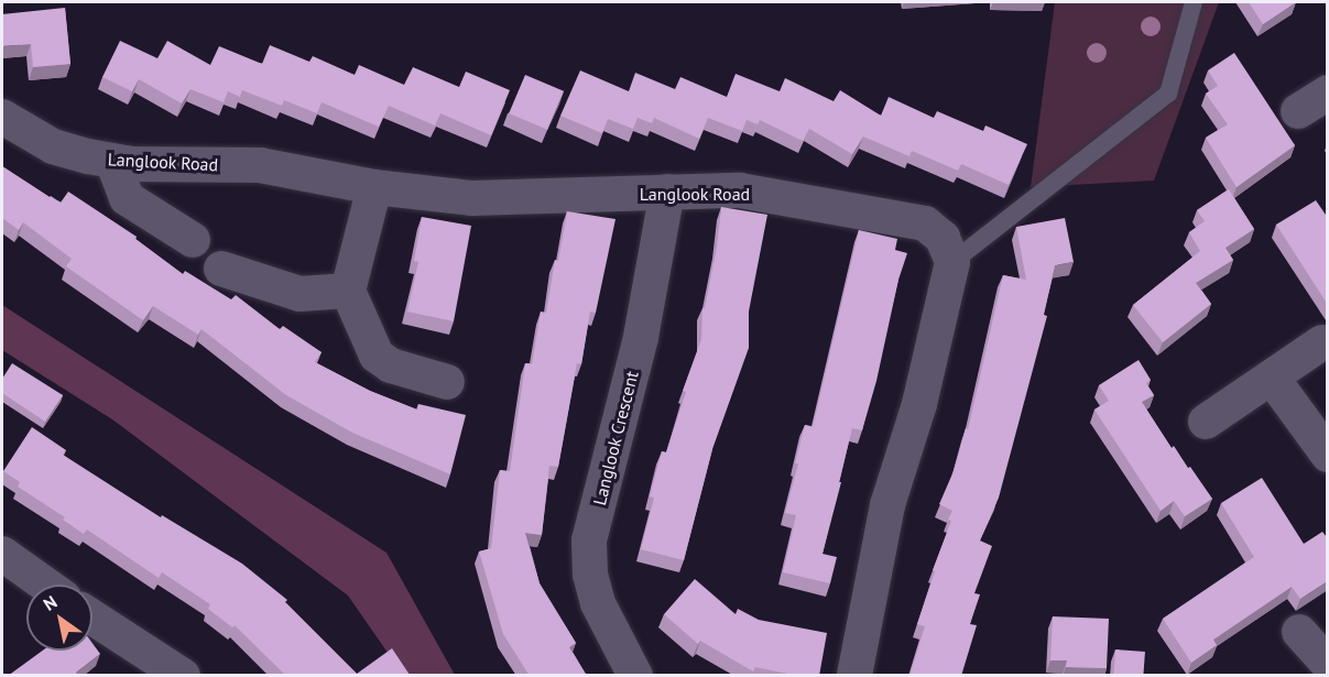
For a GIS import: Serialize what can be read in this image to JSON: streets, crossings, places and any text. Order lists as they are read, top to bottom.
{
  "streets": {
    "street": ["Langlook Road", "Langlook Crescent"]
  },
  "crossings": [
    ["Langlook Road", "Langlook Crescent"]
  ],
  "north": "top left"
}
